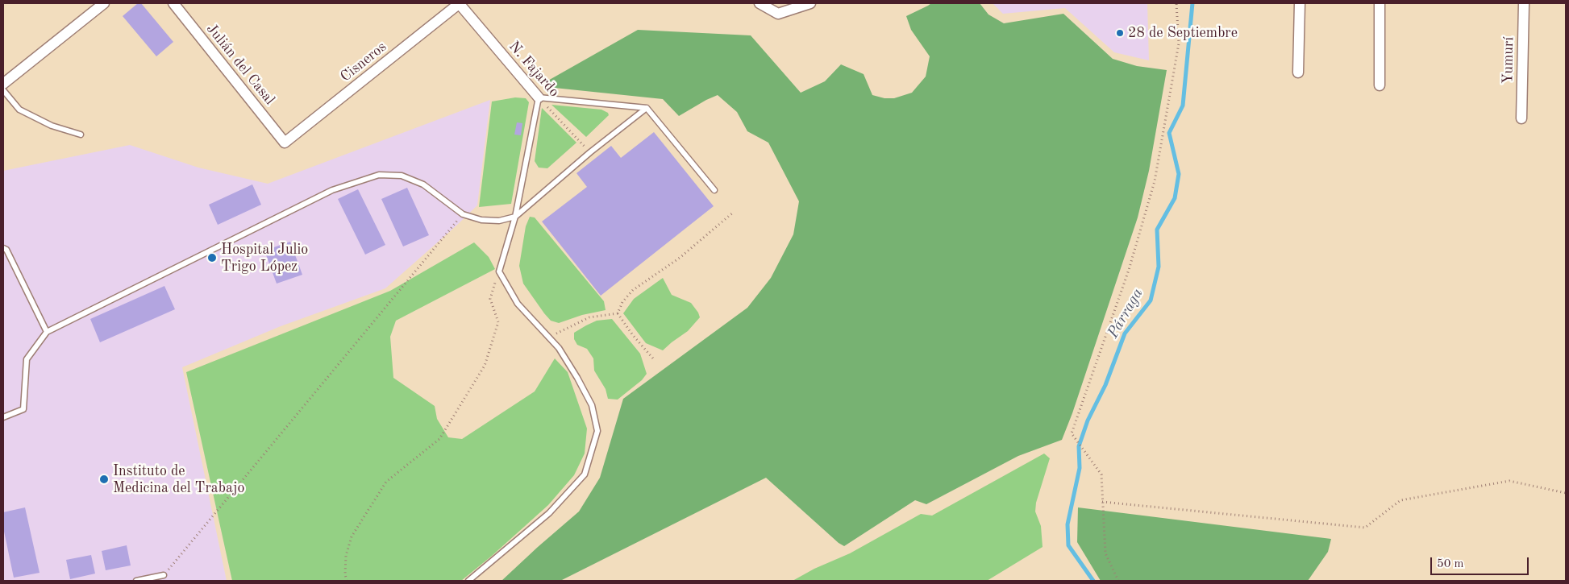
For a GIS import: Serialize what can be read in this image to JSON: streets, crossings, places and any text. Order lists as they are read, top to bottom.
{
  "streets": {
    "street": [
      "Yumurí",
      "Cisneros",
      "Julián del Casal",
      "N. Fajardo"
    ]
  },
  "crossings": [
    ["Cisneros", "Julián del Casal"],
    ["Cisneros", "N. Fajardo"]
  ],
  "water": ["Párraga"],
  "places": ["28 de Septiembre", "Hospital Julio Trigo López", "Instituto de Medicina del Trabajo"],
  "scale_bar": "50 m"
}
